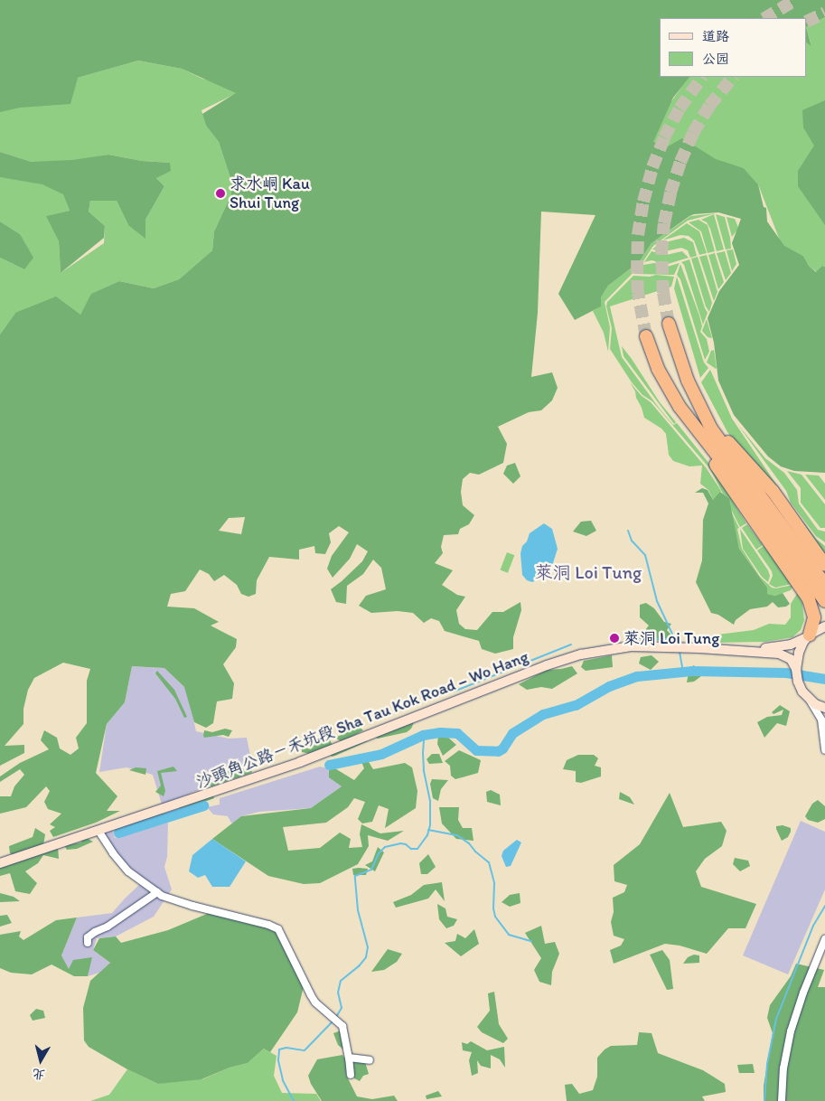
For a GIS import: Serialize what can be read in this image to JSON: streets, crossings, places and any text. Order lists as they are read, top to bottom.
{
  "streets": {
    "main road": ["沙頭角公路－禾坑段 Sha Tau Kok Road – Wo Hang"]
  },
  "districts": ["萊洞 Loi Tung"],
  "places": ["求水峒 Kau Shui Tung", "萊洞 Loi Tung"],
  "legend": ["道路", "公园"],
  "north": "bottom"
}
